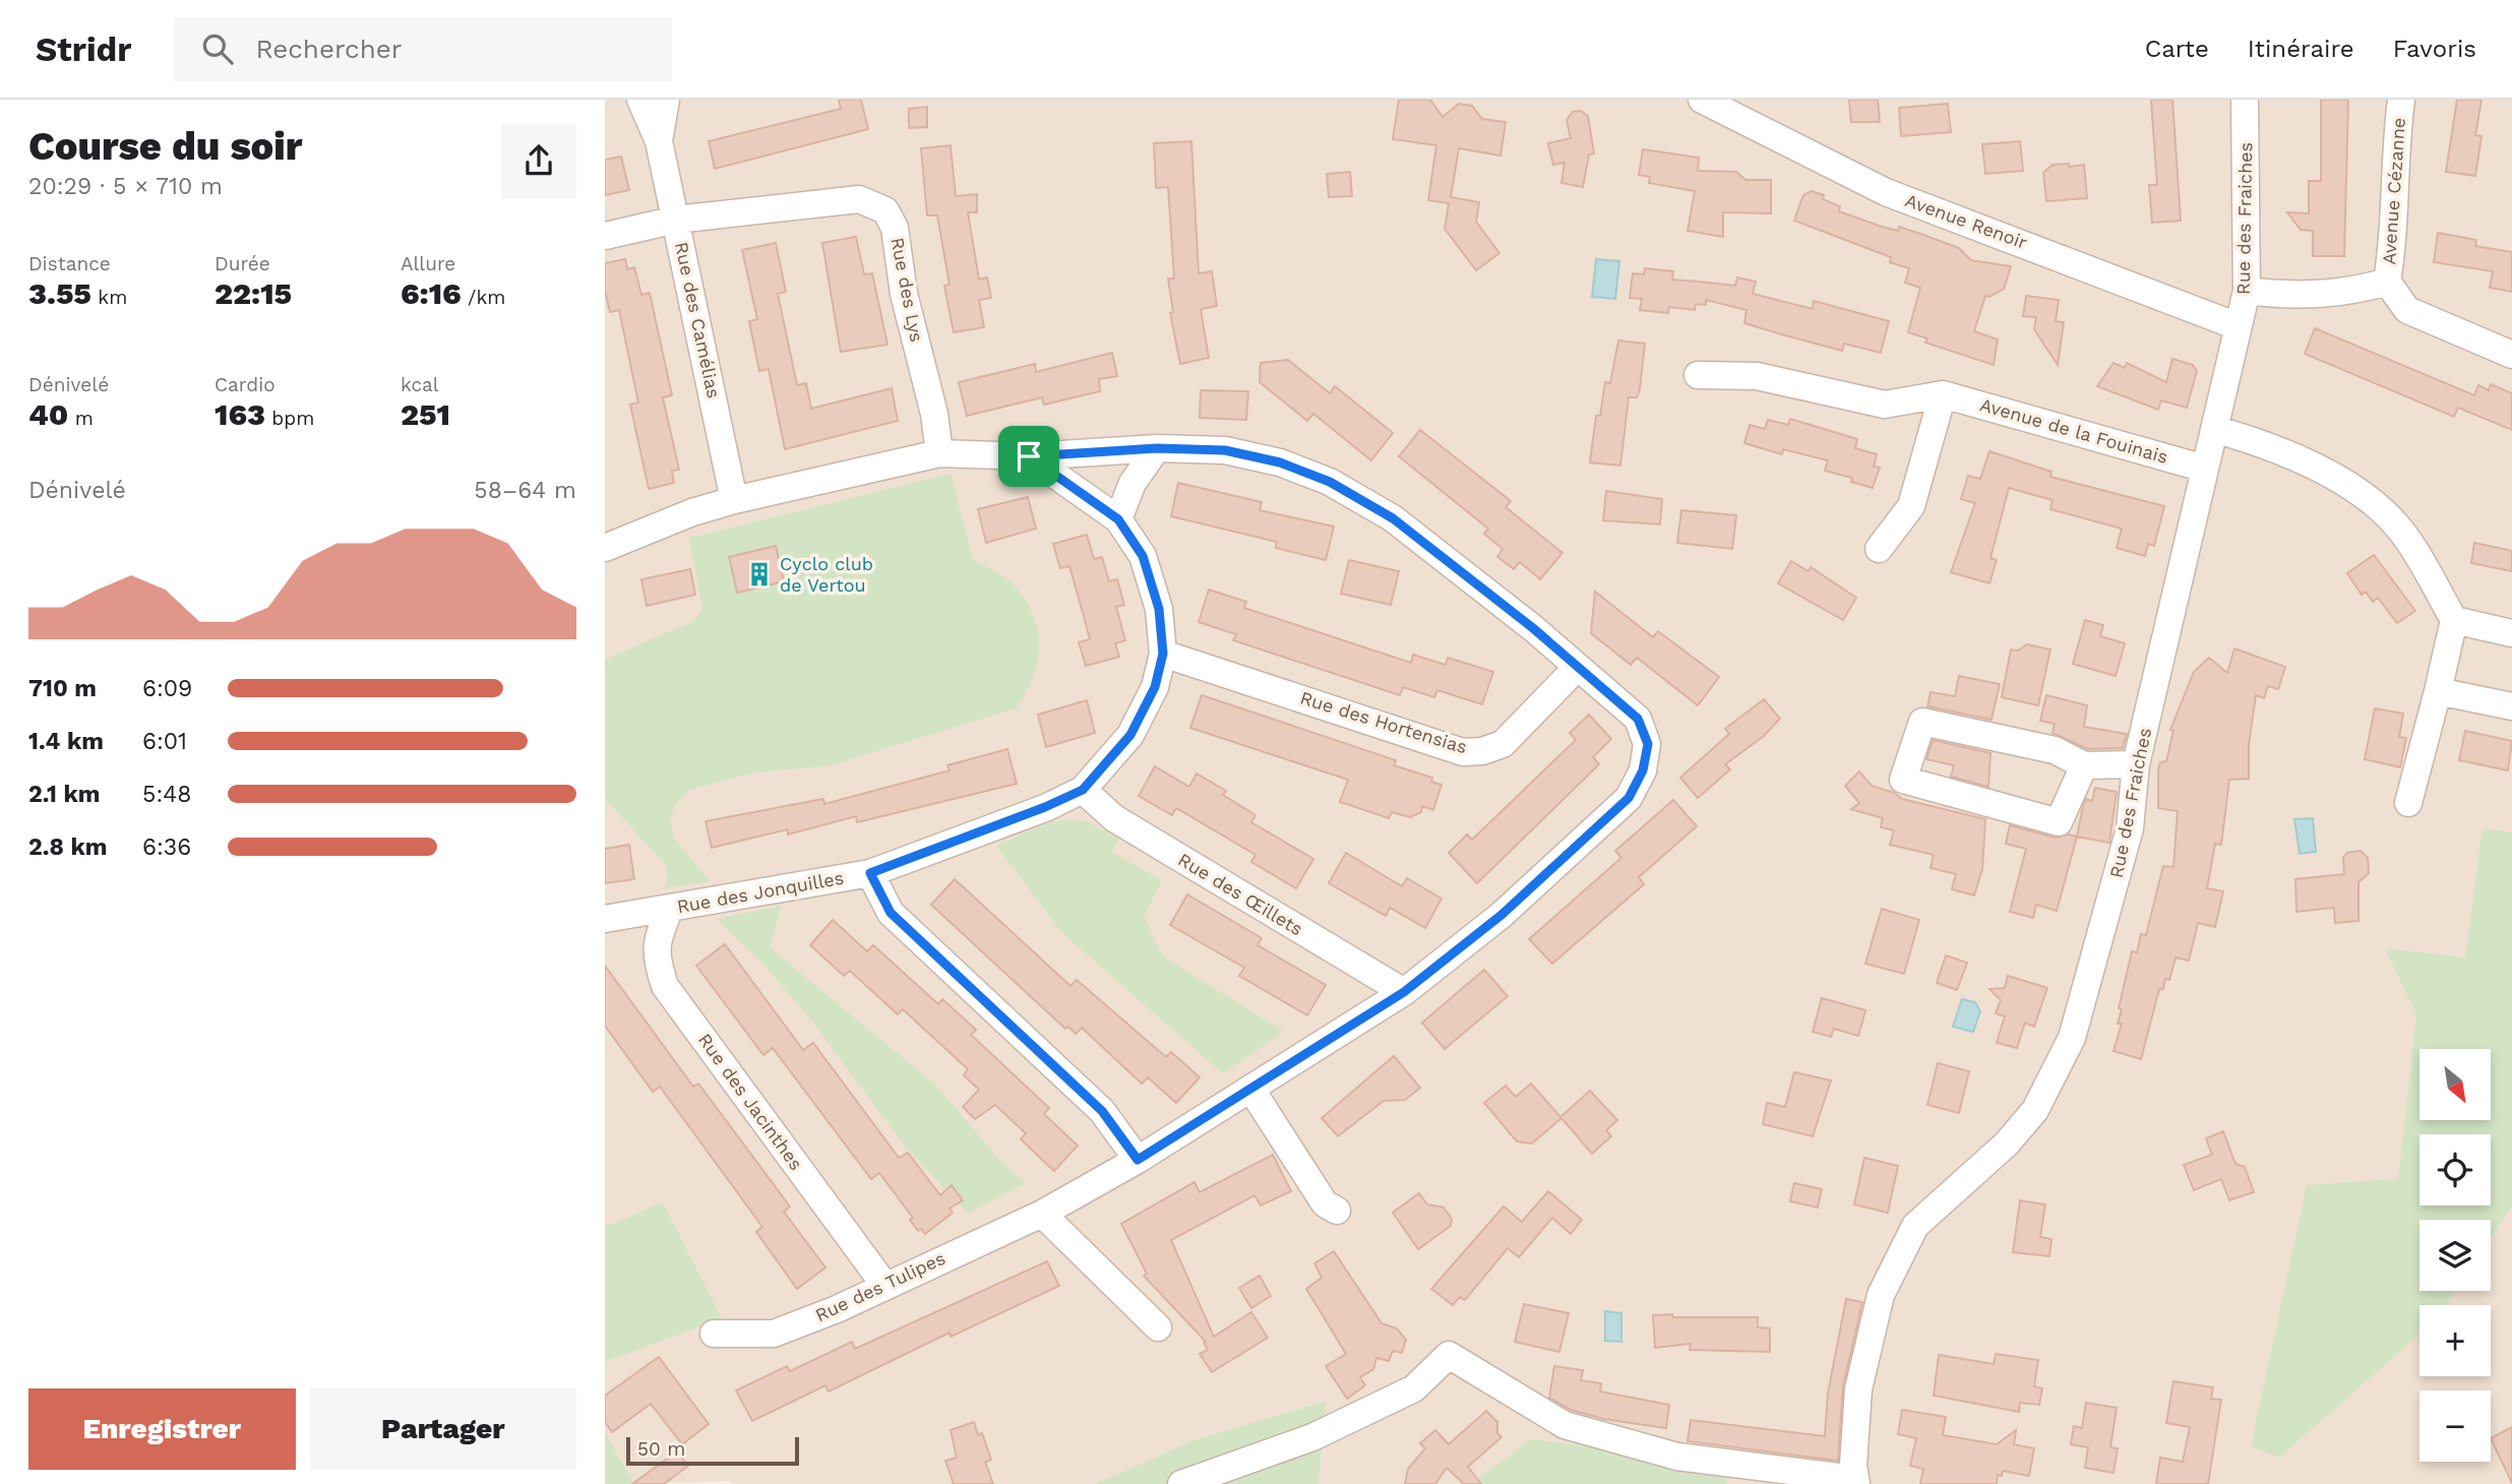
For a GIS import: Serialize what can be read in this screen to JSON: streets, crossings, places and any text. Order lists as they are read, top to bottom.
{
  "streets": {
    "street": [
      "Avenue Cézanne",
      "Rue des Fraiches",
      "Avenue Renoir",
      "Rue des Lys",
      "Rue des Camélias",
      "Avenue de la Fouinais",
      "Rue des Hortensias",
      "Rue des Jonquilles",
      "Rue des Œillets",
      "Rue des Jacinthes",
      "Rue des Tulipes"
    ]
  },
  "crossings": [
    ["Avenue Cézanne", "Rue des Fraiches"],
    ["Rue des Fraiches", "Avenue Renoir"],
    ["Rue des Fraiches", "Avenue de la Fouinais"],
    ["Rue des Lys", "Rue des Camélias"],
    ["Rue des Hortensias", "Rue des Jonquilles"],
    ["Rue des Hortensias", "Rue des Tulipes"],
    ["Rue des Jonquilles", "Rue des Œillets"],
    ["Rue des Jonquilles", "Rue des Jacinthes"],
    ["Rue des Jonquilles", "Rue des Tulipes"],
    ["Rue des Œillets", "Rue des Tulipes"],
    ["Rue des Jacinthes", "Rue des Tulipes"]
  ],
  "places": {
    "building": ["Cyclo club de Vertou"]
  },
  "scale_bar": "50 m",
  "north": "bottom right",
  "page": {
    "header": "Stridr",
    "search": "Rechercher",
    "nav": ["Carte", "Itinéraire", "Favoris"],
    "heading": ["Course du soir", "20:29 · 5 × 710 m"],
    "stats": [
      ["Distance", "3.55 km"],
      ["Durée", "22:15"],
      ["Allure", "6:16 /km"],
      ["Dénivelé", "40 m"],
      ["Cardio", "163 bpm"],
      ["kcal", "251"]
    ],
    "chart": ["Dénivelé", "58–64 m"],
    "list": [
      {
        "name": "710 m",
        "note": "6:09"
      },
      {
        "name": "1.4 km",
        "note": "6:01"
      },
      {
        "name": "2.1 km",
        "note": "5:48"
      },
      {
        "name": "2.8 km",
        "note": "6:36"
      }
    ],
    "map_buttons": ["+", "−"],
    "buttons": ["Enregistrer", "Partager"],
    "scale": "50 m"
  }
}
